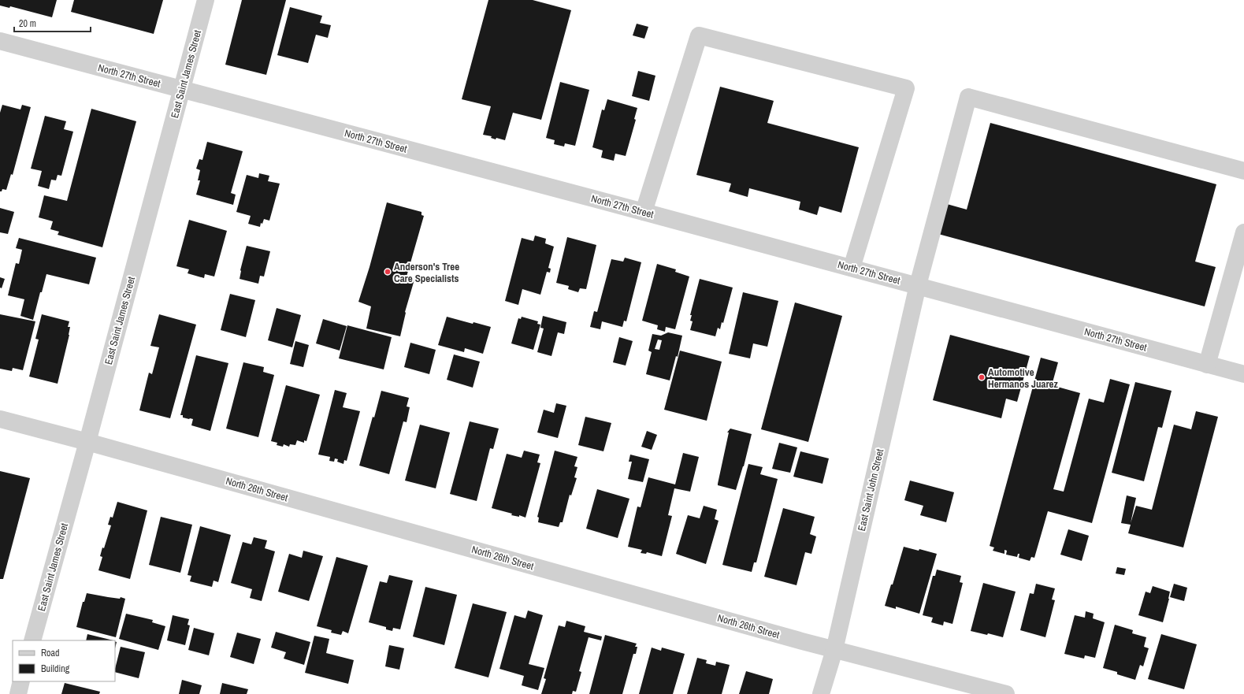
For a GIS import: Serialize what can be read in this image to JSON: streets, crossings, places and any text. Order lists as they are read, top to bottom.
{
  "streets": {
    "street": [
      "East Saint James Street",
      "North 27th Street",
      "North 26th Street",
      "East Saint John Street"
    ]
  },
  "crossings": [
    ["East Saint James Street", "North 27th Street"],
    ["East Saint James Street", "North 26th Street"],
    ["North 27th Street", "East Saint John Street"],
    ["North 26th Street", "East Saint John Street"]
  ],
  "places": ["Anderson's Tree Care Specialists", "Automotive Hermanos Juarez"],
  "legend": ["Road", "Building"],
  "scale_bar": "20 m"
}
